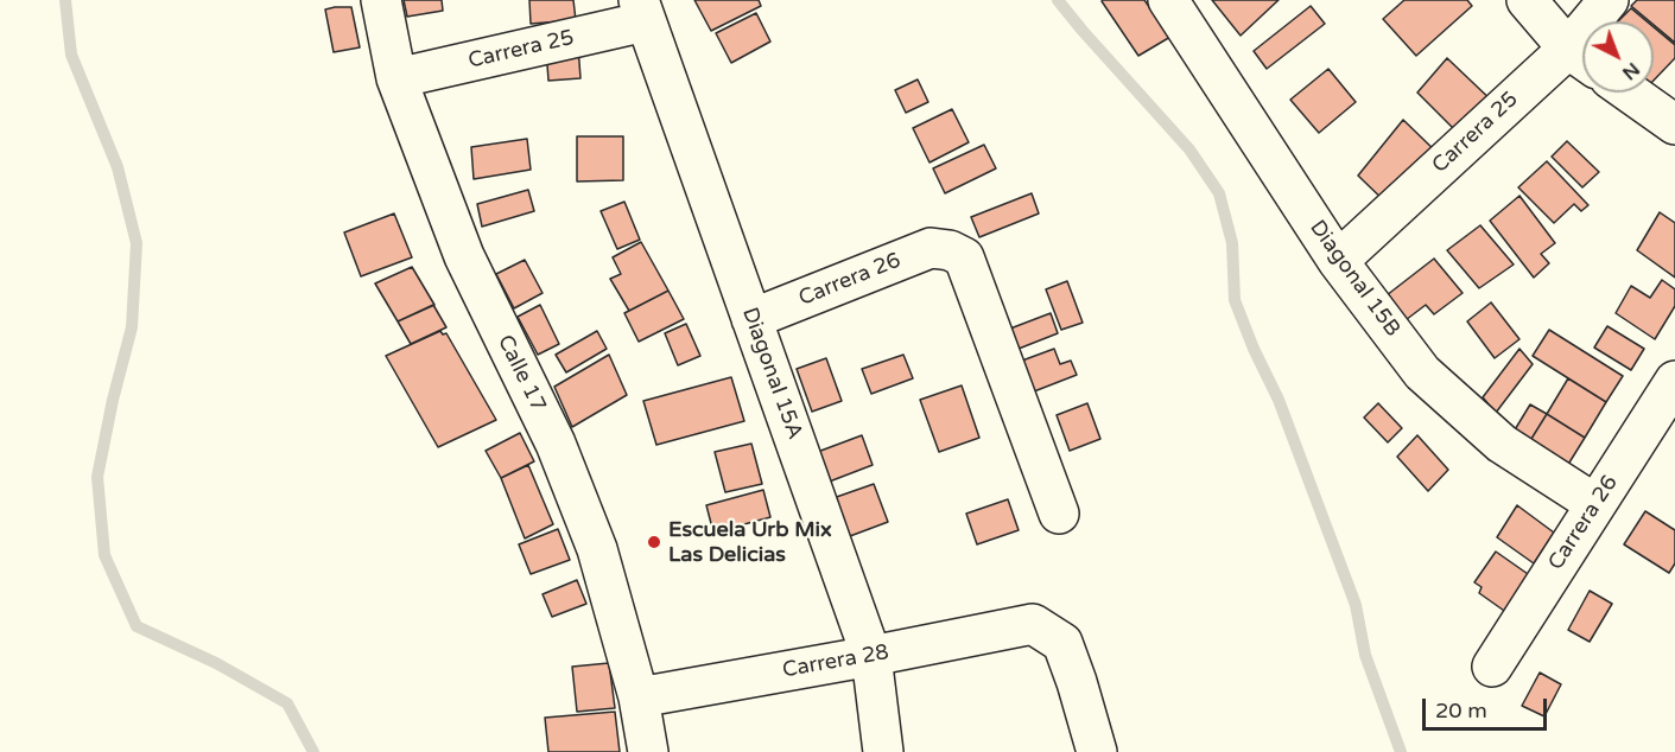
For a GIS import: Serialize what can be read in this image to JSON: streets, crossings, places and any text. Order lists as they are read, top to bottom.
{
  "streets": {
    "street": [
      "Carrera 25",
      "Diagonal 15B",
      "Carrera 26",
      "Calle 17",
      "Diagonal 15A",
      "Carrera 28"
    ]
  },
  "crossings": [
    ["Carrera 25", "Diagonal 15B"],
    ["Carrera 25", "Calle 17"],
    ["Carrera 25", "Diagonal 15A"],
    ["Diagonal 15B", "Carrera 26"],
    ["Carrera 26", "Diagonal 15A"],
    ["Calle 17", "Carrera 28"],
    ["Diagonal 15A", "Carrera 28"]
  ],
  "places": ["Escuela Urb Mix Las Delicias"],
  "scale_bar": "20 m",
  "north": "bottom right"
}
